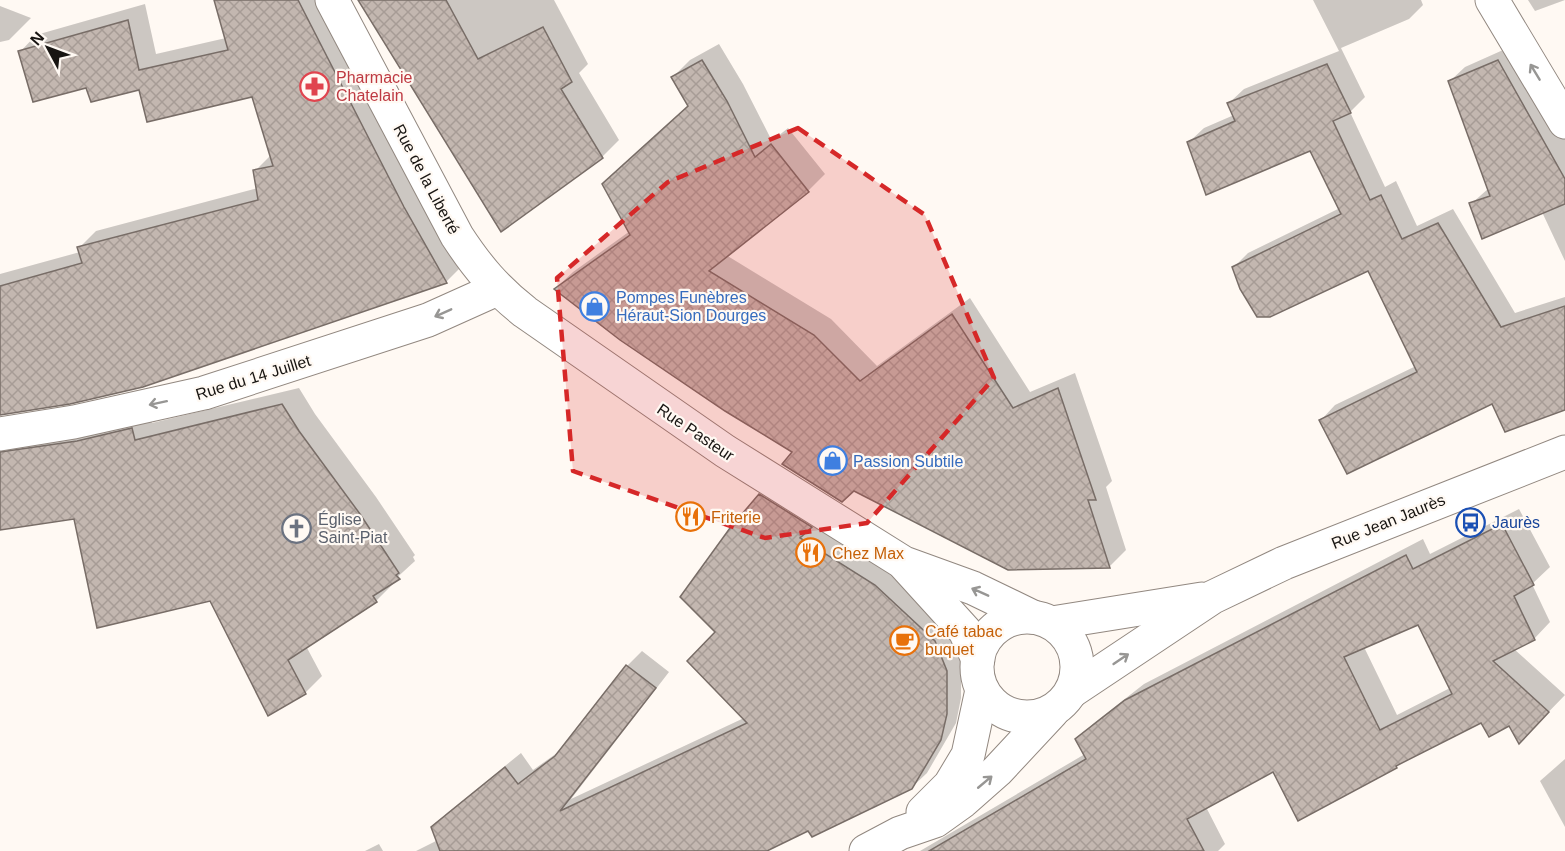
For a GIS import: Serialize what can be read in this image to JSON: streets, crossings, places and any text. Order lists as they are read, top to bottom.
{
  "streets": {
    "street": [
      "Rue de la Liberté",
      "Rue du 14 Juillet",
      "Rue Pasteur",
      "Rue Jean Jaurès"
    ]
  },
  "crossings": [
    ["Rue de la Liberté", "Rue du 14 Juillet"],
    ["Rue de la Liberté", "Rue Pasteur"],
    ["Rue du 14 Juillet", "Rue Pasteur"],
    ["Rue Pasteur", "Rue Jean Jaurès"]
  ],
  "one_way": ["Rue du 14 Juillet"],
  "places": {
    "pharmacy": ["Pharmacie Chatelain"],
    "shop": ["Pompes Funèbres Héraut-Sion Dourges", "Passion Subtile"],
    "restaurant": ["Friterie", "Chez Max"],
    "bus stop": ["Jaurès"],
    "church": ["Église Saint-Piat"],
    "cafe": ["Café tabac buquet"]
  },
  "north": "top left"
}
